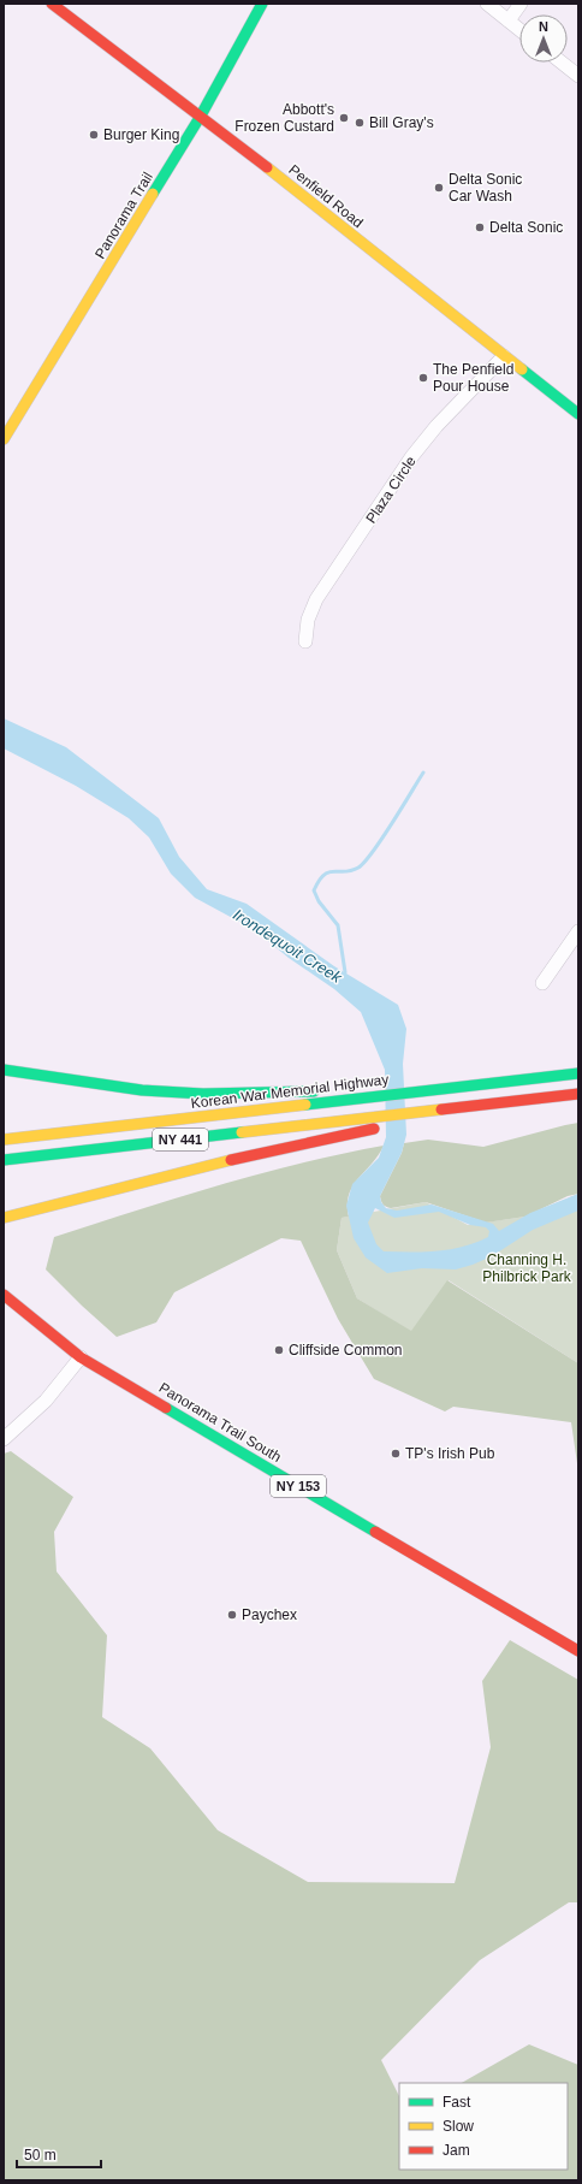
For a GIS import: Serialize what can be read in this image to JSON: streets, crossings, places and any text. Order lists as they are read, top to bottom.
{
  "streets": {
    "main road": [
      "Penfield Road",
      "Panorama Trail",
      "Korean War Memorial Highway",
      "NY 441",
      "Panorama Trail South",
      "NY 153"
    ],
    "street": ["Plaza Circle"]
  },
  "crossings": [
    ["Penfield Road", "Panorama Trail"],
    ["Penfield Road", "Plaza Circle"]
  ],
  "water": ["Irondequoit Creek"],
  "parks": ["Channing H. Philbrick Park"],
  "places": [
    "Abbott's Frozen Custard",
    "Bill Gray's",
    "Burger King",
    "Delta Sonic Car Wash",
    "Delta Sonic",
    "The Penfield Pour House",
    "Cliffside Common",
    "TP's Irish Pub",
    "Paychex"
  ],
  "legend": ["Fast", "Slow", "Jam"],
  "scale_bar": "50 m",
  "north": "top"
}
